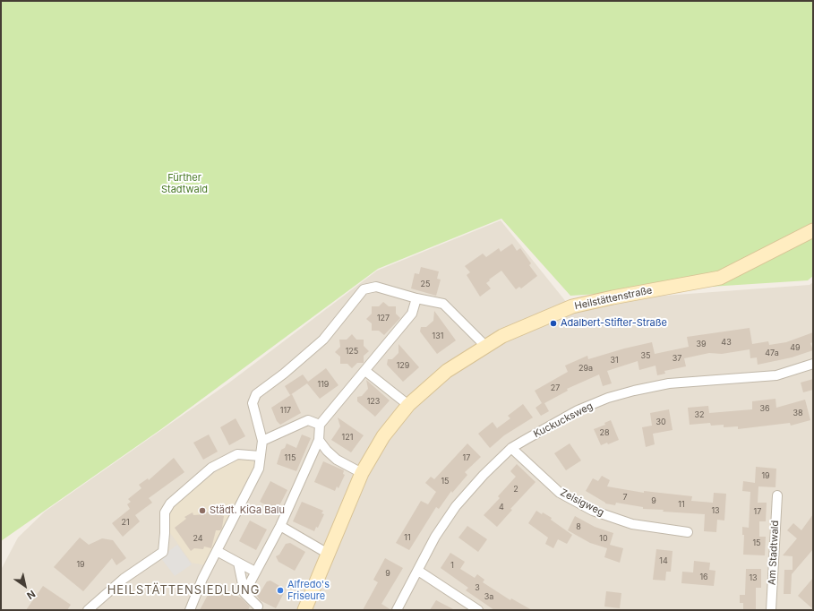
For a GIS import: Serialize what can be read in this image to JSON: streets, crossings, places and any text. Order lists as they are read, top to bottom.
{
  "streets": {
    "street": [
      "Heilstättenstraße",
      "Kuckucksweg",
      "Zeisigweg",
      "Am Stadtwald"
    ]
  },
  "crossings": [
    ["Kuckucksweg", "Zeisigweg"]
  ],
  "districts": ["HEILSTÄTTENSIEDLUNG"],
  "parks": ["Fürther Stadtwald"],
  "places": ["Adalbert-Stifter-Straße", "Städt. KiGa Balu", "Alfredo's Friseure"],
  "house_numbers": [
    "25",
    "127",
    "131",
    "43",
    "39",
    "49",
    "125",
    "47a",
    "35",
    "37",
    "31",
    "129",
    "29a",
    "119",
    "27",
    "123",
    "36",
    "117",
    "38",
    "32",
    "30",
    "28",
    "121",
    "115",
    "17",
    "19",
    "15",
    "2",
    "7",
    "9",
    "11",
    "4",
    "13",
    "17",
    "21",
    "8",
    "11",
    "24",
    "10",
    "15",
    "14",
    "19",
    "1",
    "9",
    "16",
    "13",
    "3",
    "3a"
  ],
  "north": "bottom right"
}
